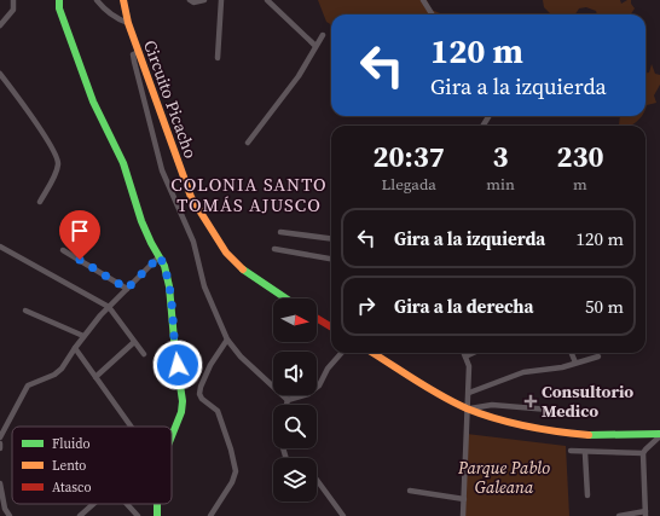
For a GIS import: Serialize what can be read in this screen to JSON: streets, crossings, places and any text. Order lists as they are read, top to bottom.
{
  "streets": {
    "main road": ["Circuito Picacho"]
  },
  "districts": ["COLONIA SANTO TOMÁS AJUSCO"],
  "parks": ["Parque Pablo Galeana"],
  "places": {
    "health": ["Consultorio Medico"]
  },
  "legend": ["Fluido", "Lento", "Atasco"],
  "north": "right",
  "page": {
    "turn": ["120 m", "Gira a la izquierda"],
    "eta": [
      "20:37",
      "Llegada",
      "3",
      "min",
      "230",
      "m"
    ],
    "list": [
      {
        "name": "Gira a la izquierda",
        "value": "120 m"
      },
      {
        "name": "Gira a la derecha",
        "value": "50 m"
      }
    ]
  }
}
